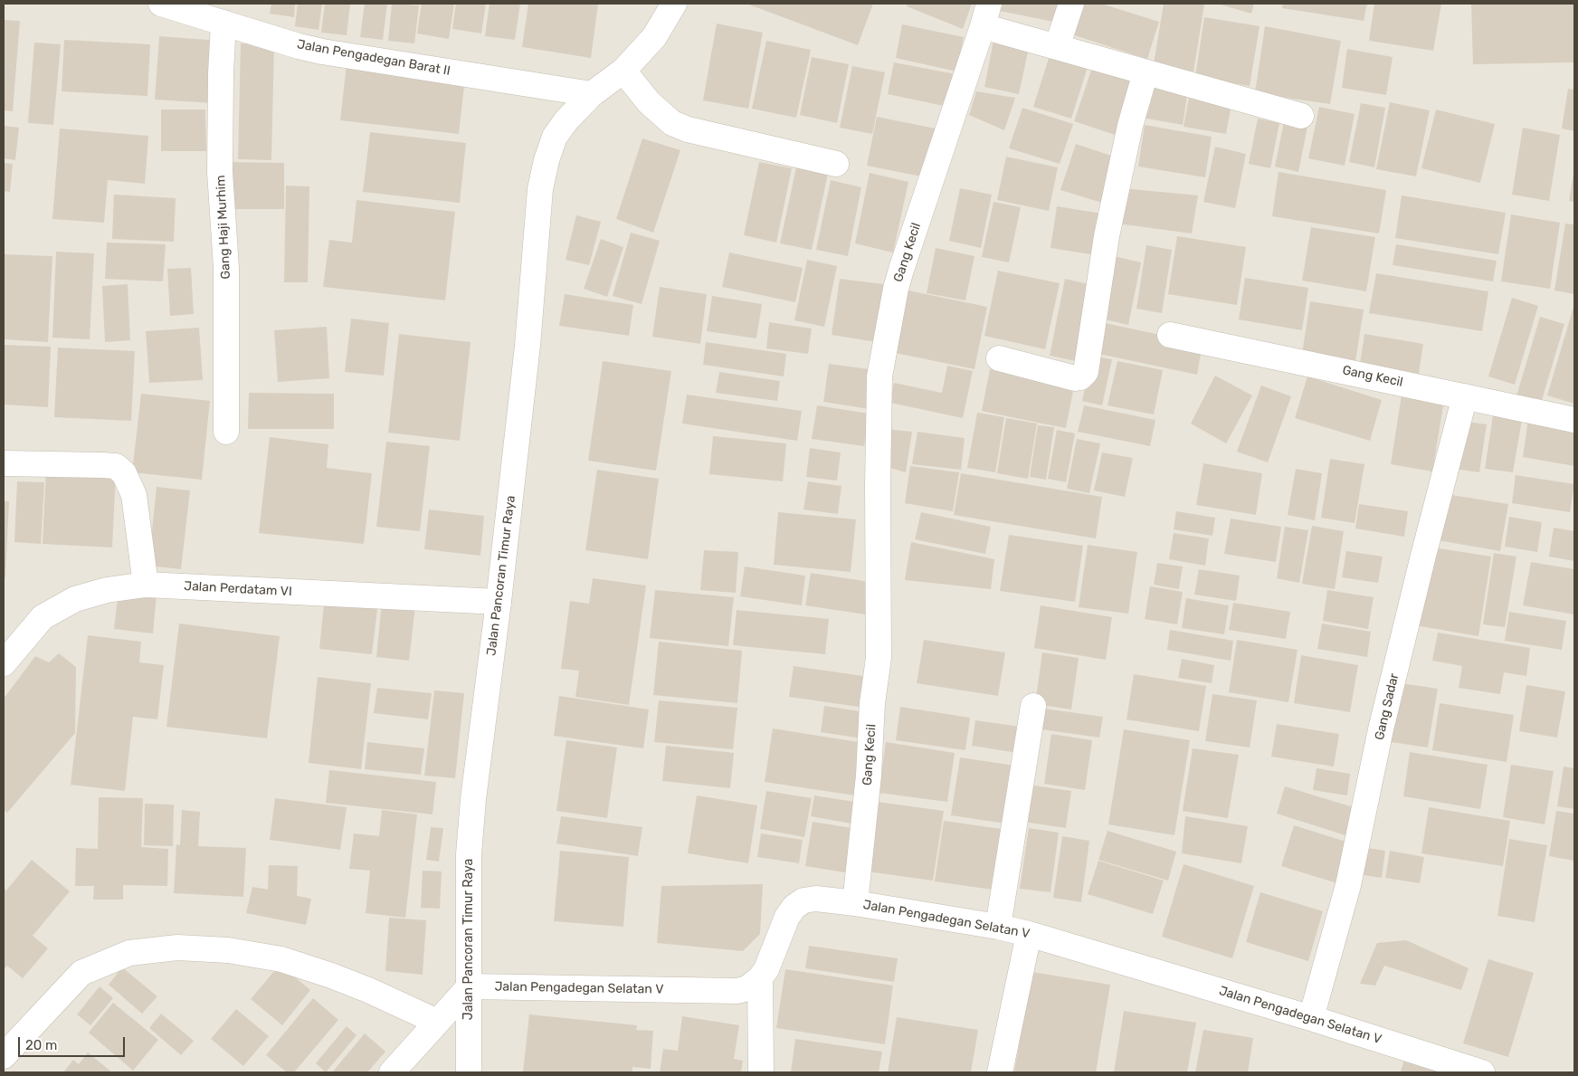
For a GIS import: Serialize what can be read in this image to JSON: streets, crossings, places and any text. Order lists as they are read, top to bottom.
{
  "streets": {
    "street": [
      "Jalan Pengadegan Barat II",
      "Gang Haji Murhim",
      "Gang Kecil",
      "Jalan Pancoran Timur Raya",
      "Jalan Perdatam VI",
      "Gang Sadar",
      "Jalan Pengadegan Selatan V"
    ]
  },
  "crossings": [
    ["Jalan Pengadegan Barat II", "Gang Haji Murhim"],
    ["Jalan Pengadegan Barat II", "Jalan Pancoran Timur Raya"],
    ["Gang Kecil", "Gang Sadar"],
    ["Gang Kecil", "Jalan Pengadegan Selatan V"],
    ["Jalan Pancoran Timur Raya", "Jalan Perdatam VI"],
    ["Jalan Pancoran Timur Raya", "Jalan Pengadegan Selatan V"],
    ["Gang Sadar", "Jalan Pengadegan Selatan V"]
  ],
  "scale_bar": "20 m"
}
